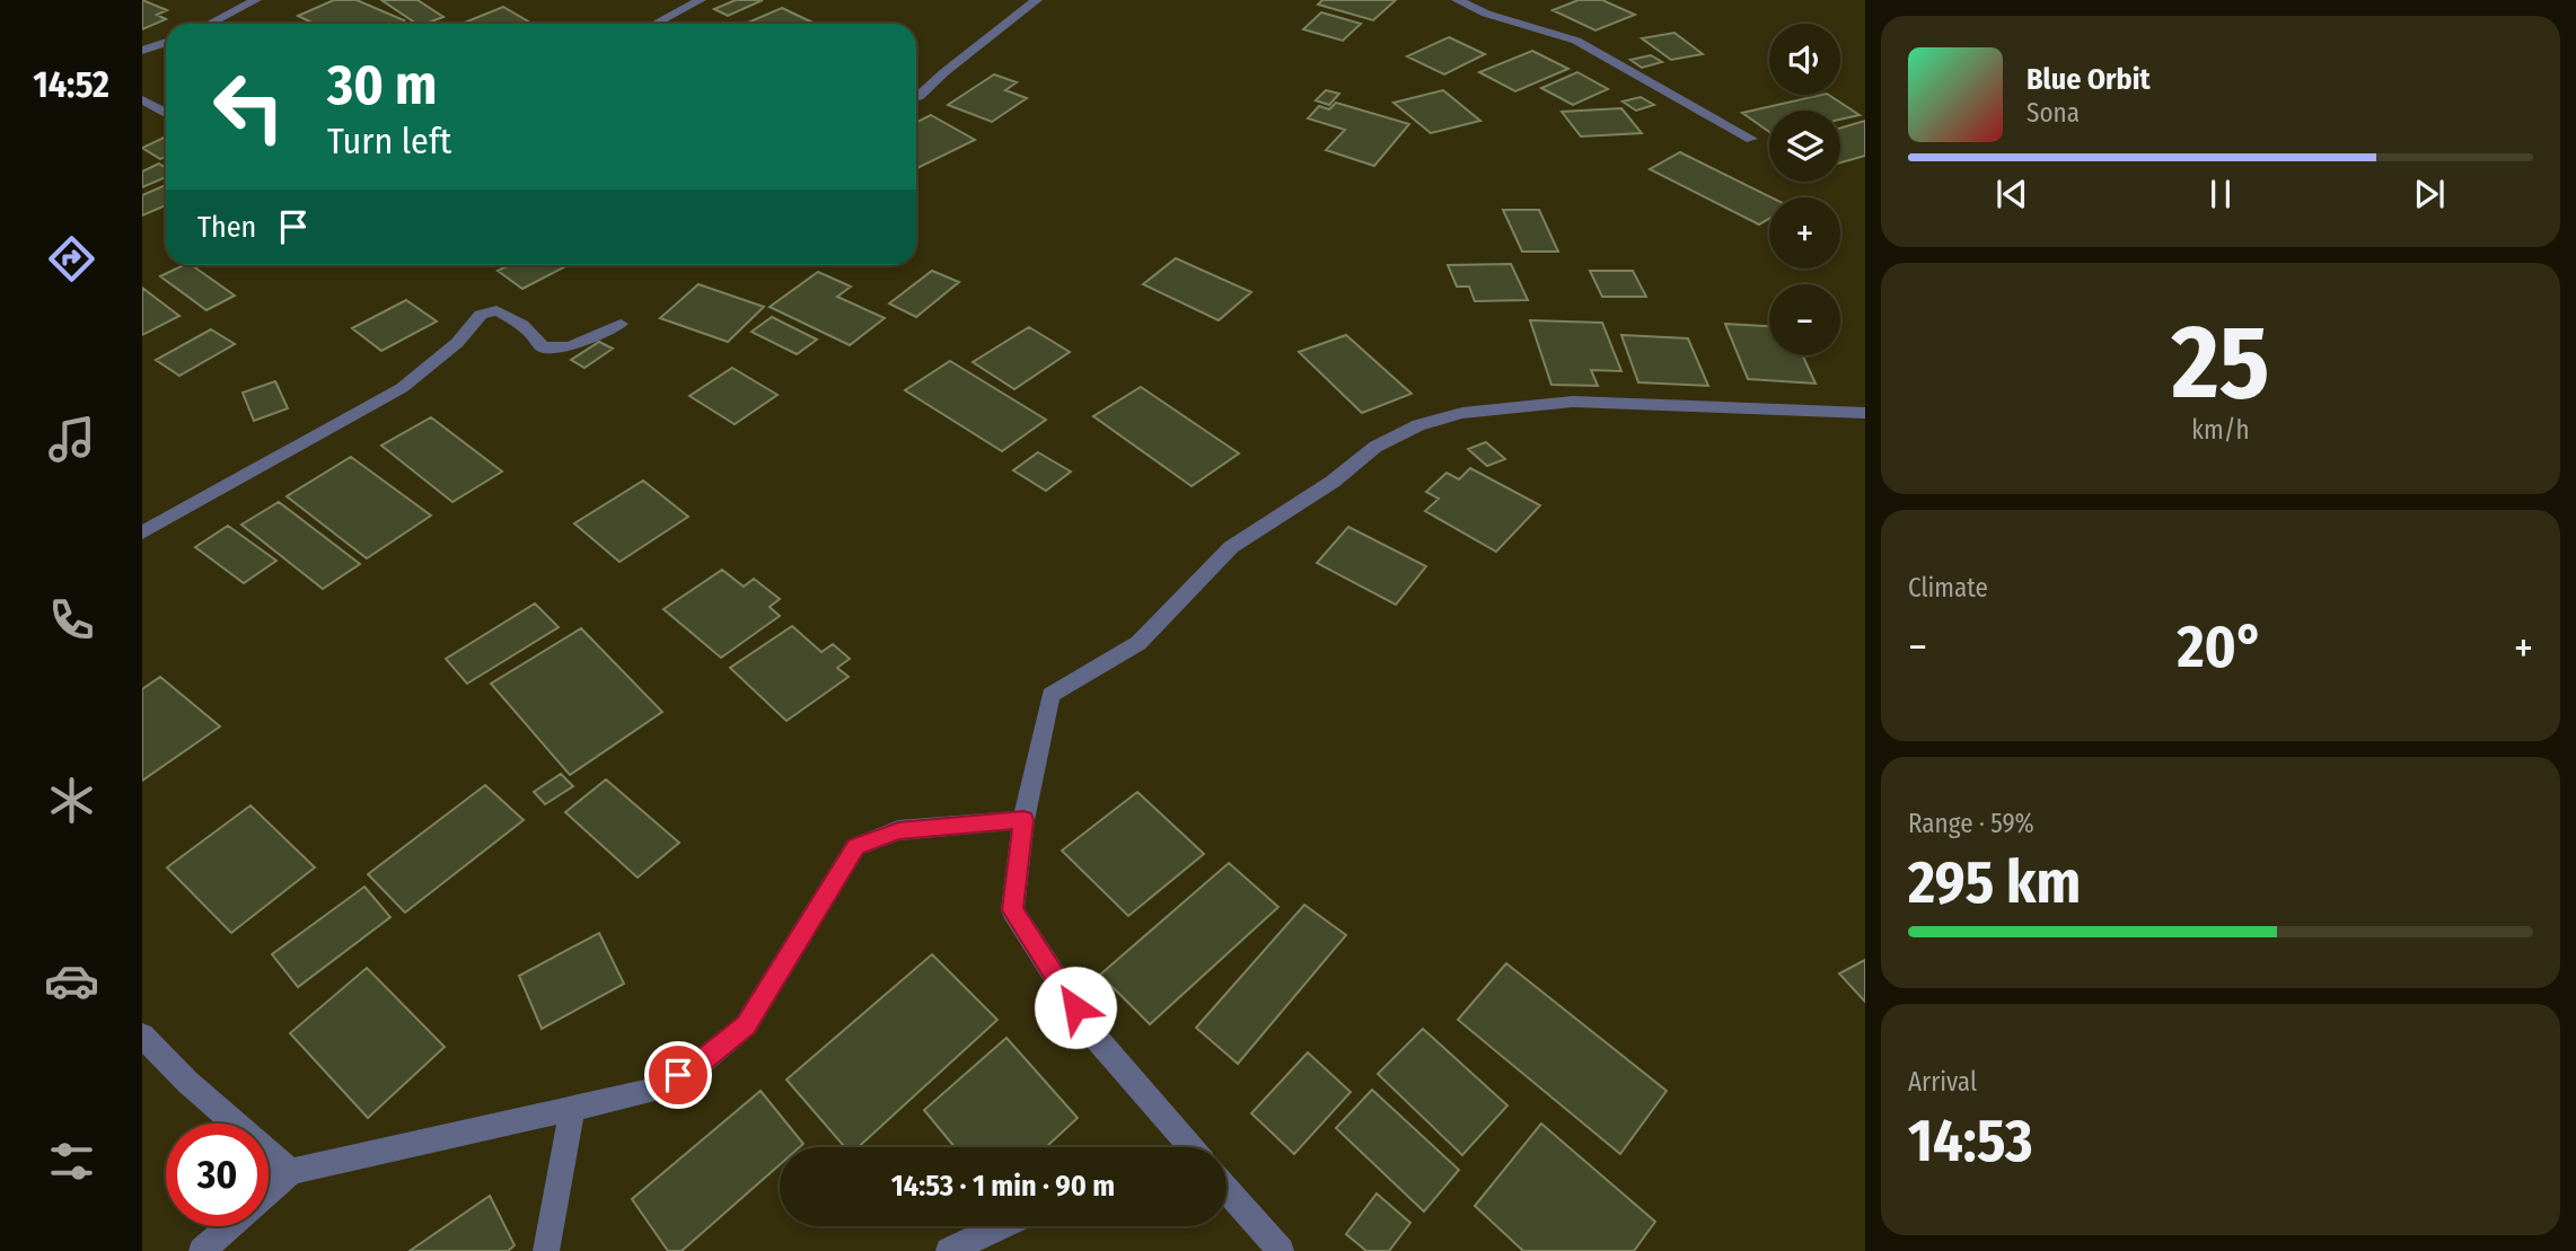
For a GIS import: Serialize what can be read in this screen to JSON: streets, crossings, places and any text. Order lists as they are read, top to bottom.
{
  "page": {
    "tabs": "14:52",
    "map_buttons": ["+", "−"],
    "turn": ["30 m", "Turn left"],
    "song": ["Blue Orbit", "Sona"],
    "then": "Then",
    "tile": [
      ["25", "km/h"],
      "Climate",
      ["Range · 59%", "295 km"],
      ["Arrival", "14:53"]
    ],
    "heat": ["−", "20°", "+"],
    "limit": "30",
    "trip": "14:53 · 1 min · 90 m"
  }
}
